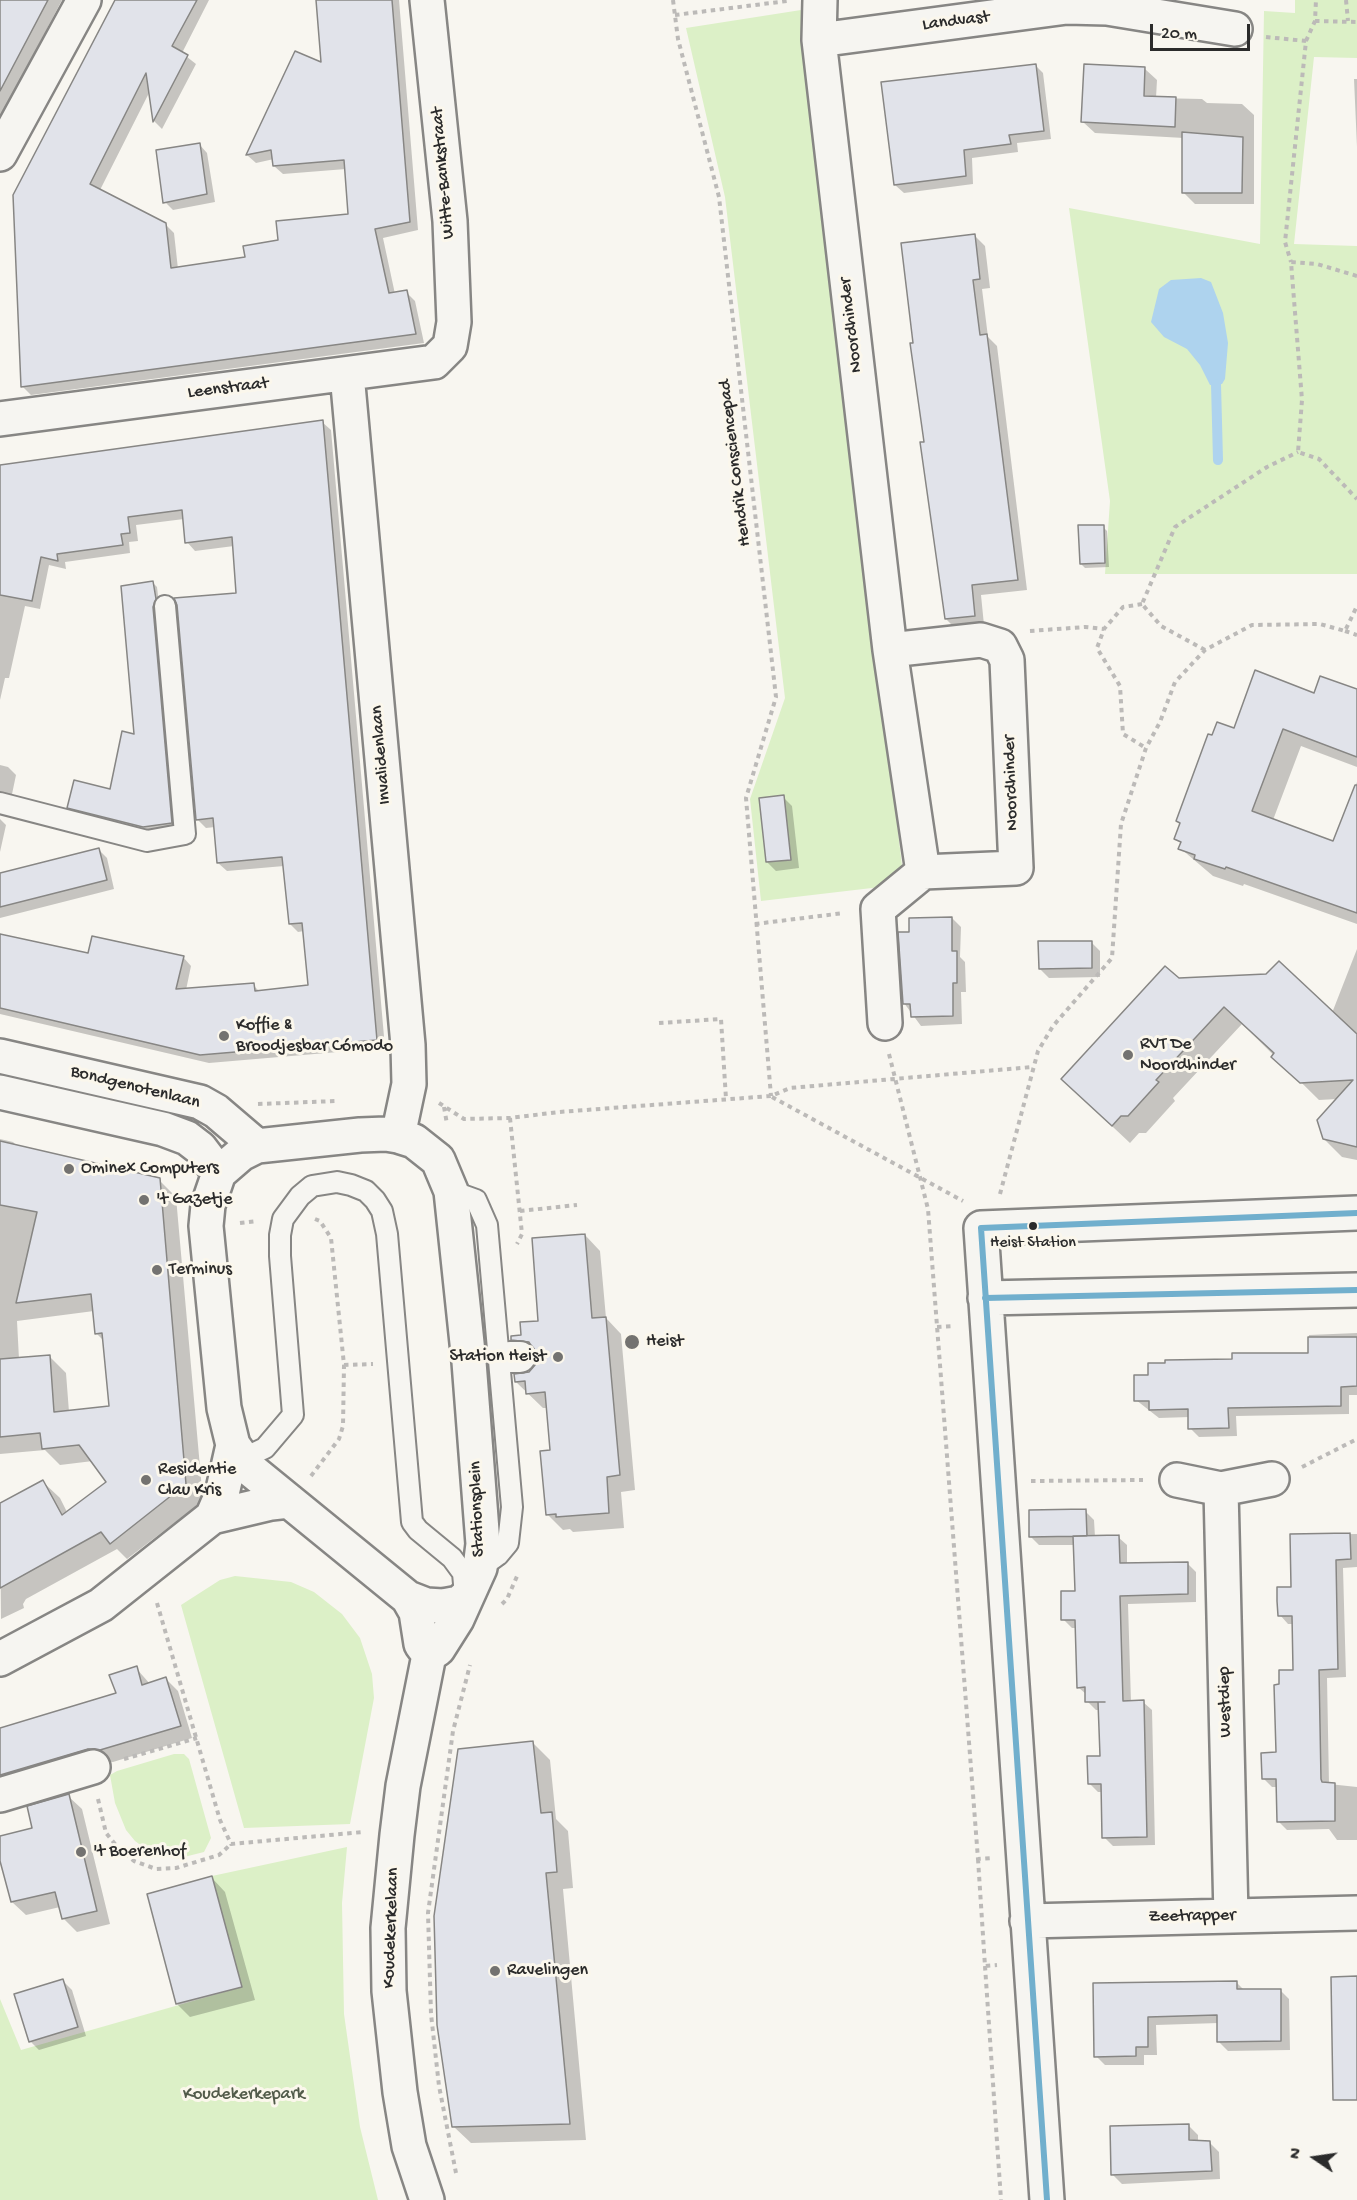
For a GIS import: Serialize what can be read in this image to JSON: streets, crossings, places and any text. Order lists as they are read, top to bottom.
{
  "streets": {
    "street": [
      "Landvast",
      "Witte-Bankstraat",
      "Noordhinder",
      "Leenstraat",
      "Invalidenlaan",
      "Bondgenotenlaan",
      "Stationsplein",
      "Westdiep",
      "Zeetrapper",
      "Koudekerkelaan"
    ],
    "path": ["Hendrik Consciencepad"]
  },
  "crossings": [
    ["Landvast", "Noordhinder"],
    ["Witte-Bankstraat", "Leenstraat"],
    ["Leenstraat", "Invalidenlaan"],
    ["Invalidenlaan", "Stationsplein"],
    ["Bondgenotenlaan", "Stationsplein"],
    ["Westdiep", "Zeetrapper"]
  ],
  "parks": ["Koudekerkepark"],
  "places": [
    "Koffie & Broodjesbar Cómodo",
    "RVT De Noordhinder",
    "Ominex Computers",
    "'t Gazetje",
    "Heist Station",
    "Terminus",
    "Heist",
    "Station Heist",
    "Residentie Clau Kris",
    "'t Boerenhof",
    "Ravelingen"
  ],
  "scale_bar": "20 m",
  "north": "left"
}
